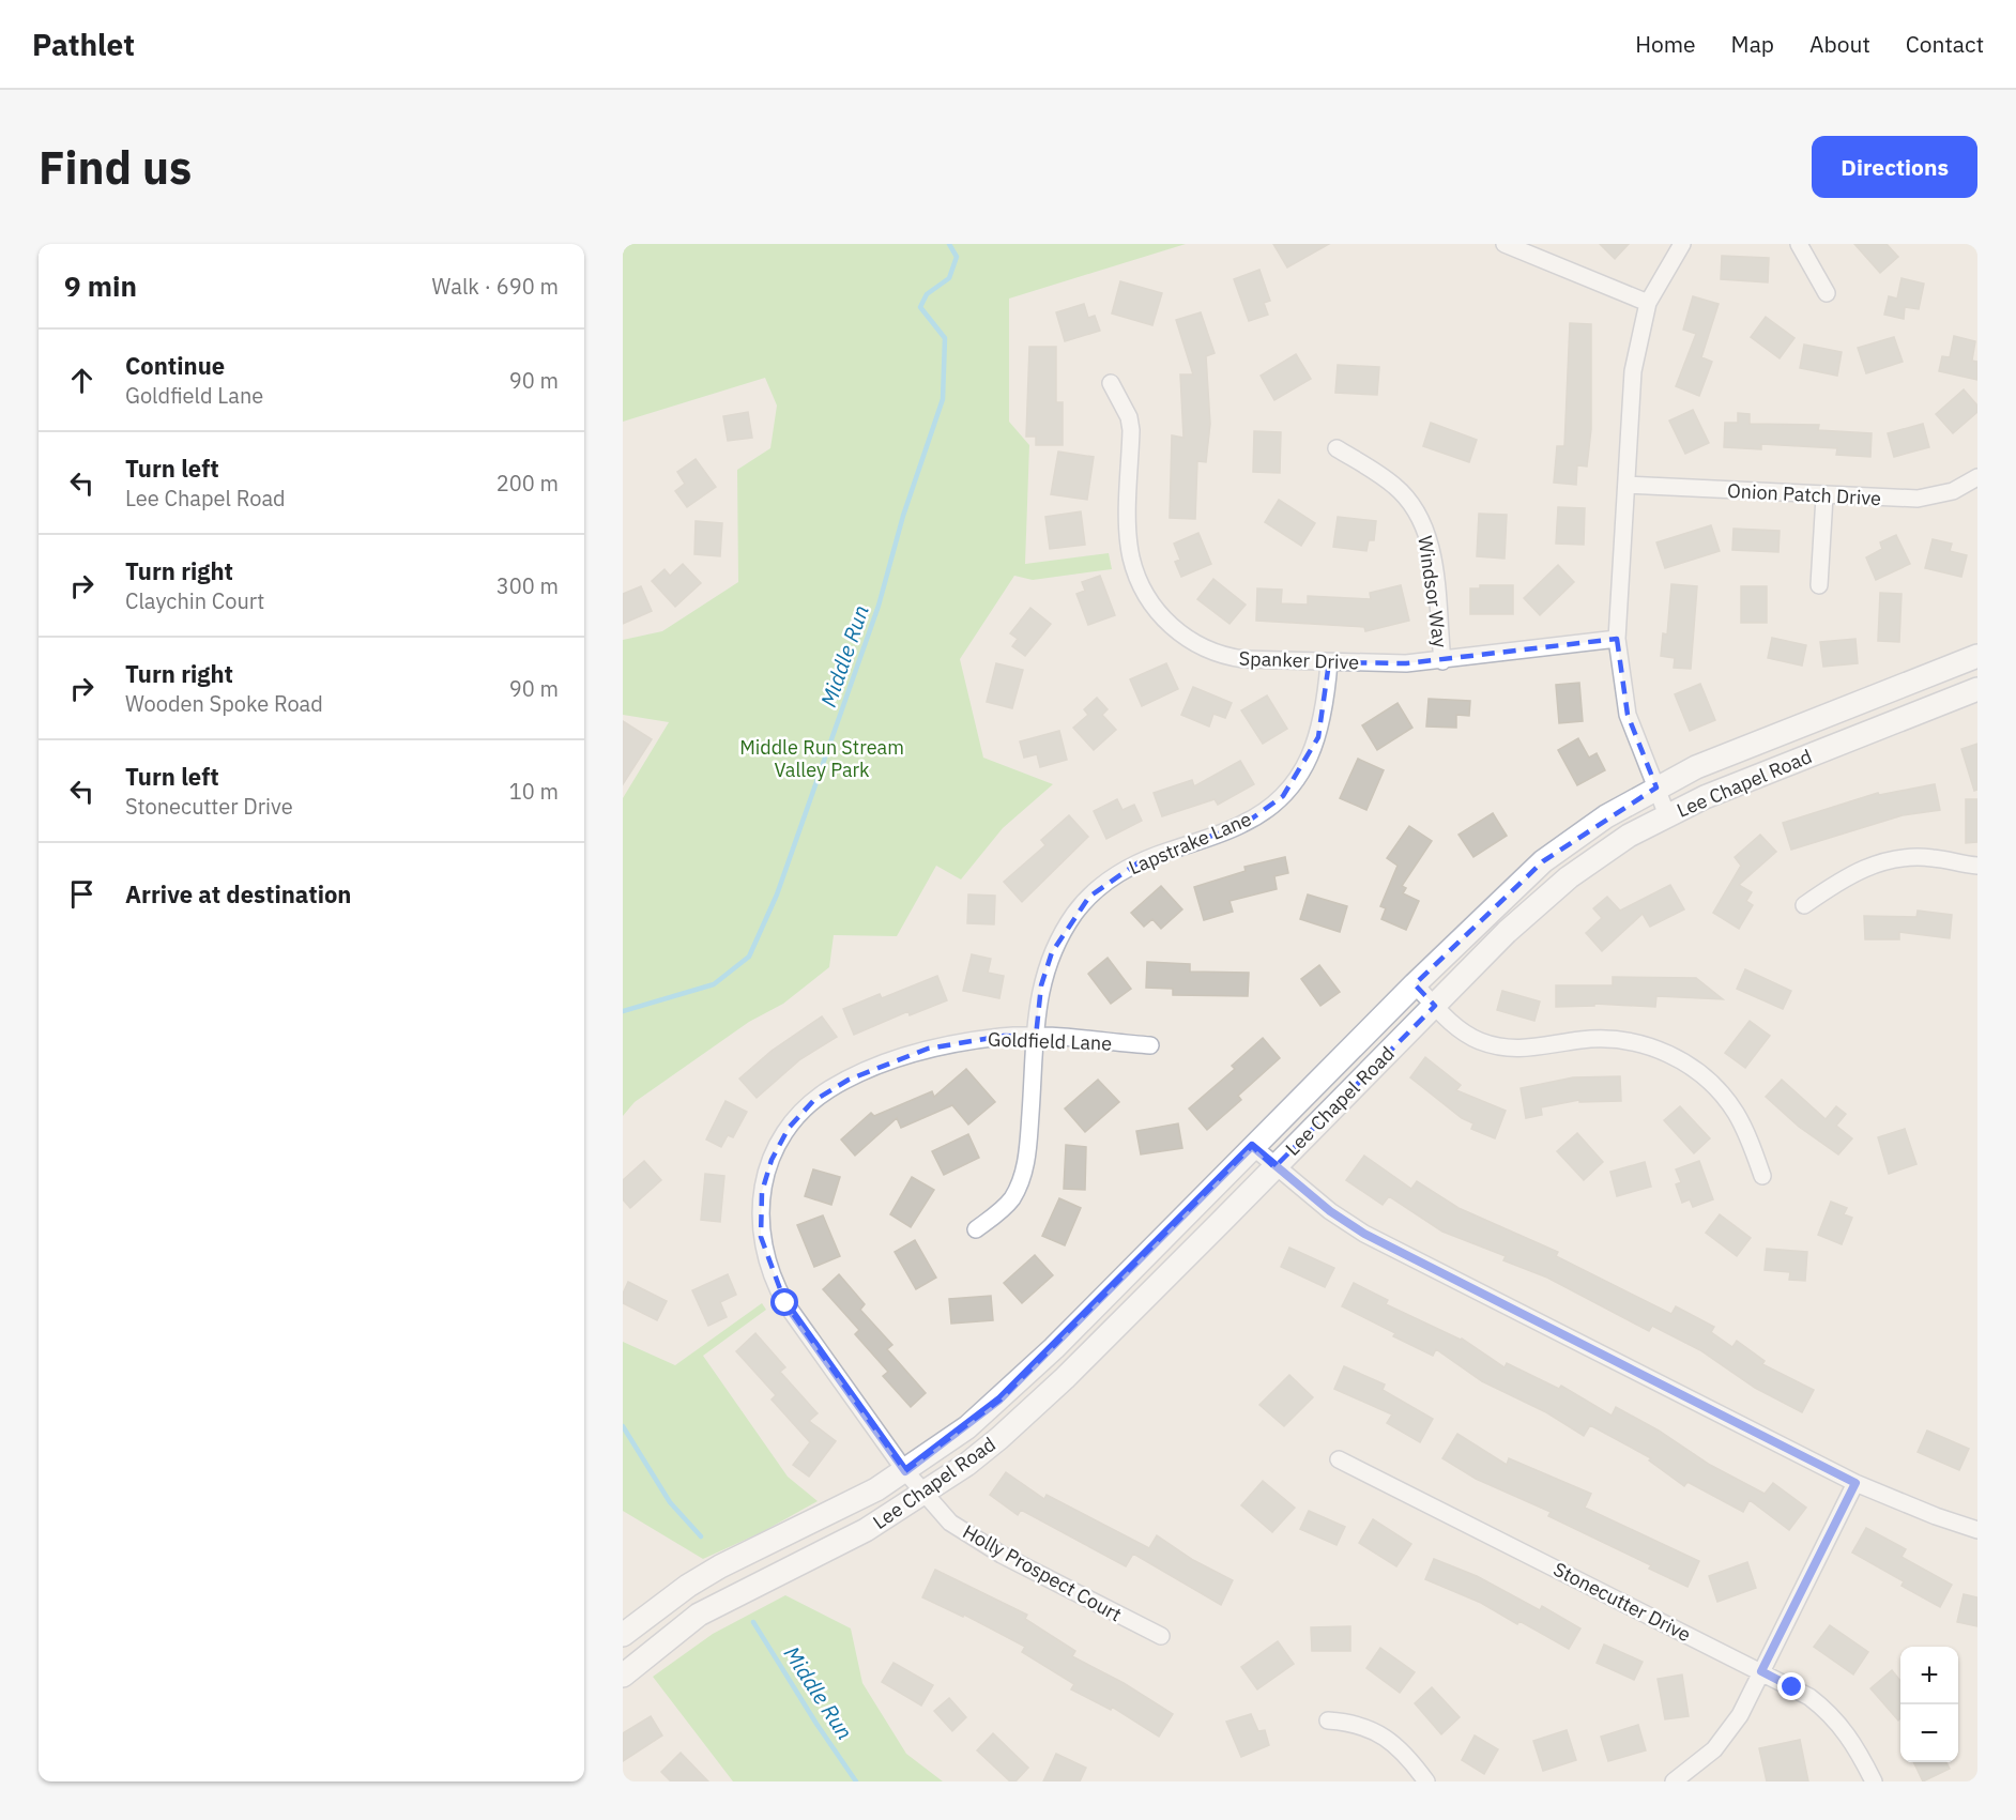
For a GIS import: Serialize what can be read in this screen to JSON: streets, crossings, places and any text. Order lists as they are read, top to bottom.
{
  "streets": {
    "main road": ["Lee Chapel Road"],
    "street": [
      "Onion Patch Drive",
      "Windsor Way",
      "Spanker Drive",
      "Lapstrake Lane",
      "Goldfield Lane",
      "Holly Prospect Court",
      "Stonecutter Drive"
    ]
  },
  "crossings": [
    ["Windsor Way", "Spanker Drive"],
    ["Spanker Drive", "Lapstrake Lane"],
    ["Lee Chapel Road", "Goldfield Lane"],
    ["Lee Chapel Road", "Holly Prospect Court"],
    ["Lapstrake Lane", "Goldfield Lane"],
    ["Goldfield Lane", "Holly Prospect Court"]
  ],
  "water": ["Middle Run"],
  "parks": ["Middle Run Stream Valley Park"],
  "page": {
    "header": "Pathlet",
    "nav": [
      "Home",
      "Map",
      "About",
      "Contact"
    ],
    "buttons": "Directions",
    "title": "Find us",
    "heading": ["9 min", "Walk · 690 m"],
    "list": [
      ["Continue", "Goldfield Lane", "90 m"],
      ["Turn left", "Lee Chapel Road", "200 m"],
      ["Turn right", "Claychin Court", "300 m"],
      ["Turn right", "Wooden Spoke Road", "90 m"],
      ["Turn left", "Stonecutter Drive", "10 m"],
      "Arrive at destination"
    ],
    "map_buttons": ["+", "−"]
  }
}
